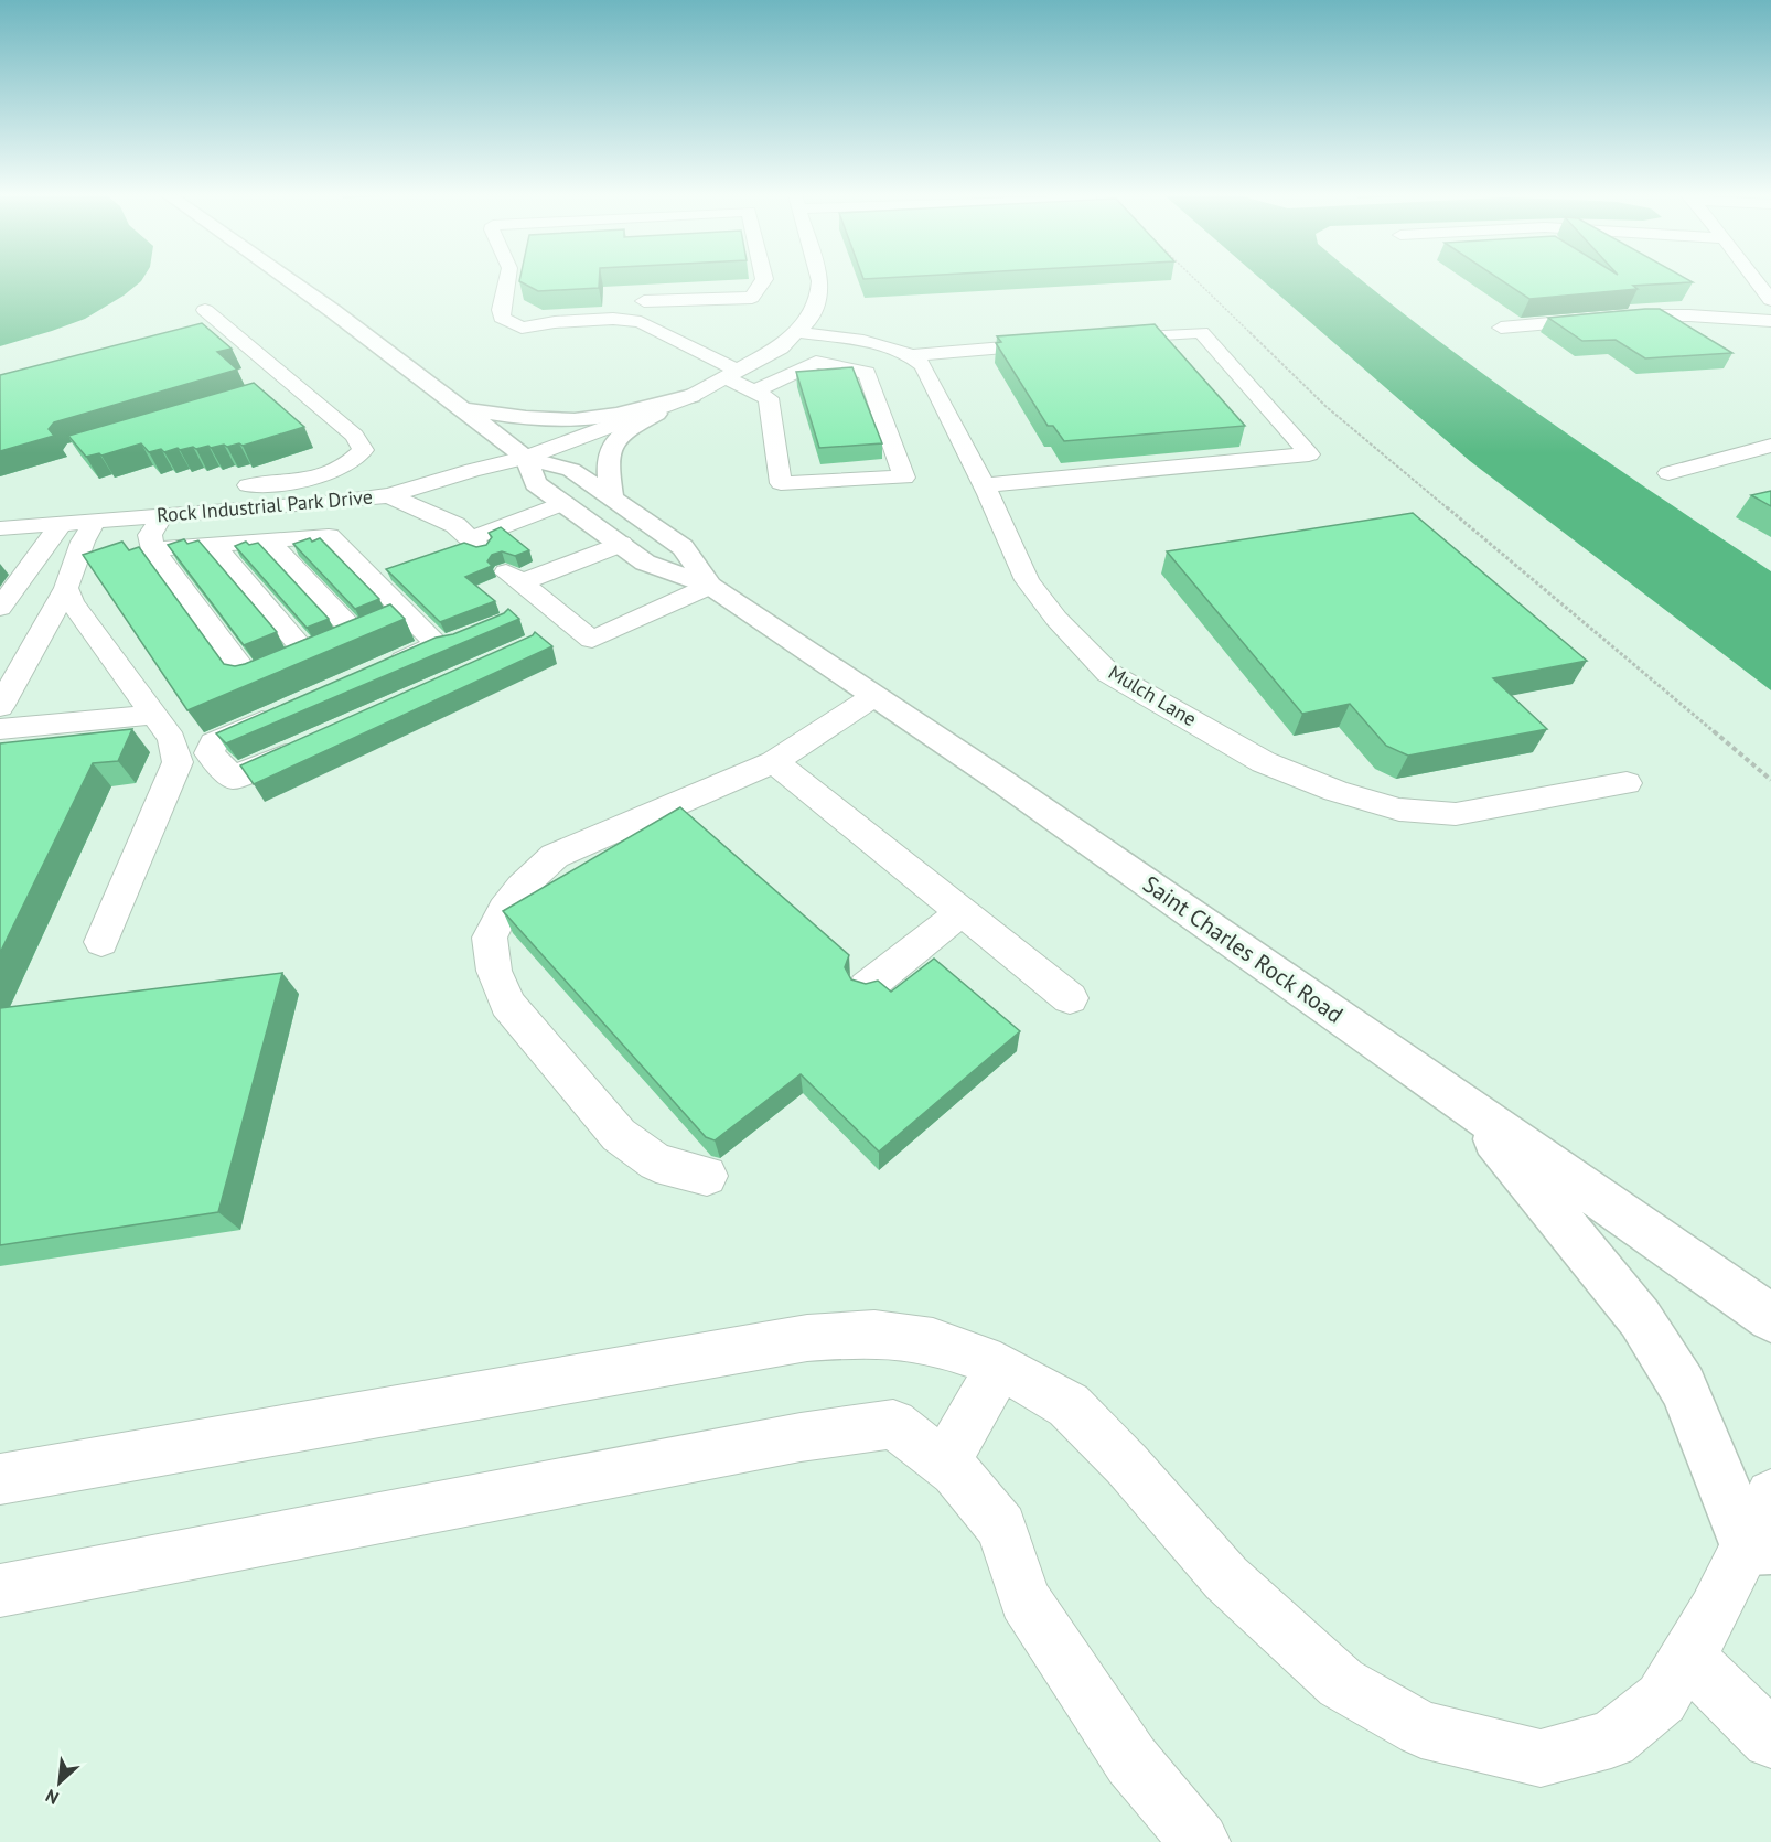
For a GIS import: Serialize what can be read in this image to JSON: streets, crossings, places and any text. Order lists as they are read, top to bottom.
{
  "streets": {
    "main road": ["Saint Charles Rock Road"],
    "street": ["Rock Industrial Park Drive", "Mulch Lane"]
  },
  "crossings": [
    ["Rock Industrial Park Drive", "Saint Charles Rock Road"]
  ],
  "north": "bottom left"
}
